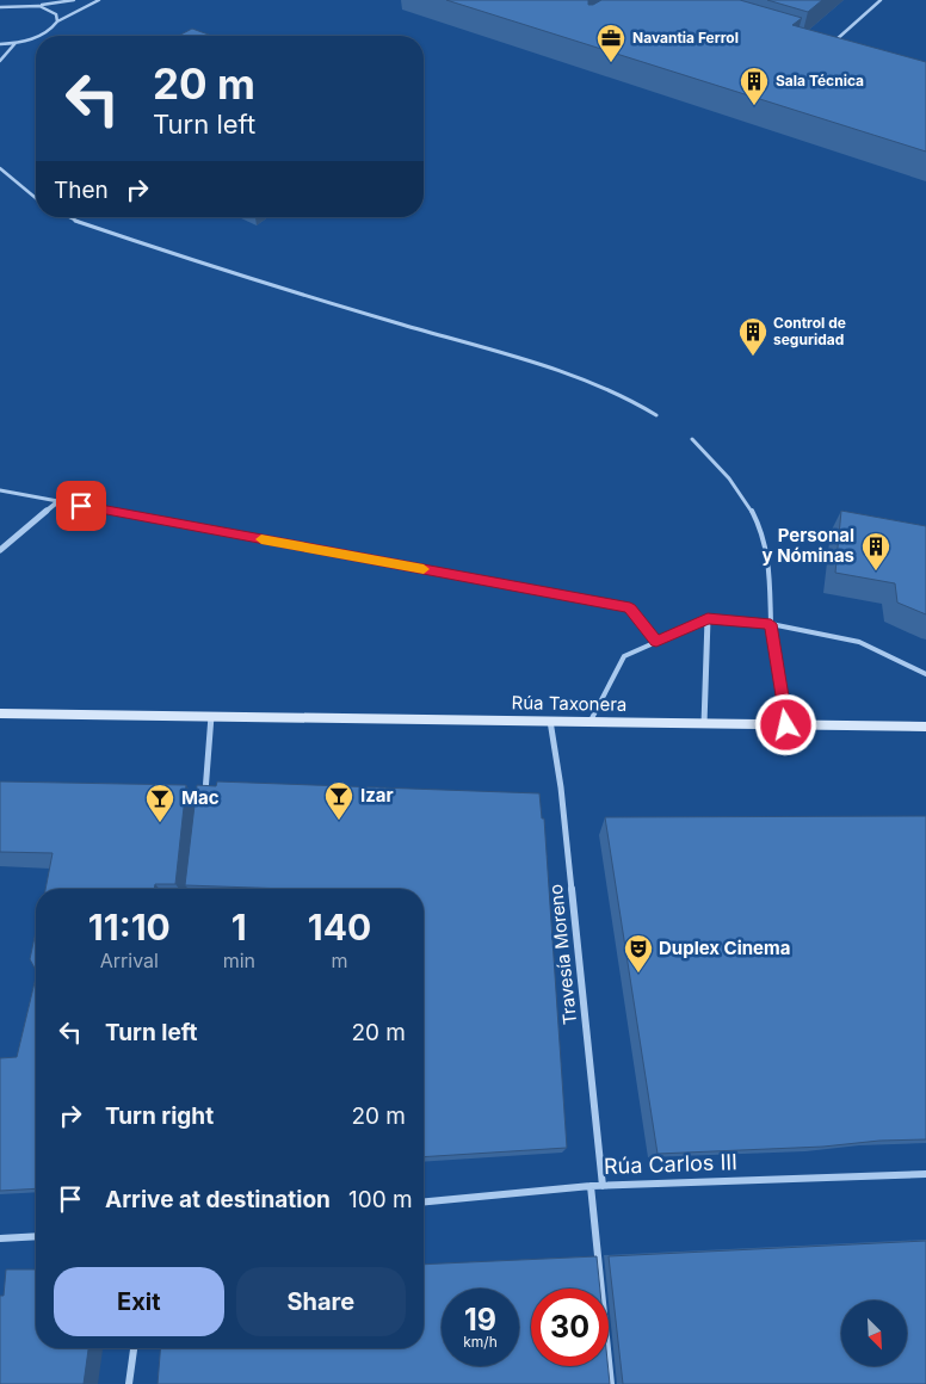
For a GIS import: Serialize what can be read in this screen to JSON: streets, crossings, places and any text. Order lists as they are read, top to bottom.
{
  "streets": {
    "street": ["Rúa Taxonera", "Travesía Moreno", "Rúa Carlos III"]
  },
  "crossings": [
    ["Rúa Taxonera", "Travesía Moreno"],
    ["Travesía Moreno", "Rúa Carlos III"]
  ],
  "places": {
    "office": ["Navantia Ferrol"],
    "building": ["Sala Técnica", "Control de seguridad", "Personal y Nóminas"],
    "bar": ["Izar", "Mac"],
    "theatre": ["Duplex Cinema"]
  },
  "north": "bottom right",
  "page": {
    "turn": ["20 m", "Turn left"],
    "then": "Then",
    "eta": [
      "11:10",
      "Arrival",
      "1",
      "min",
      "140",
      "m"
    ],
    "list": [
      {
        "name": "Turn left",
        "value": "20 m"
      },
      {
        "name": "Turn right",
        "value": "20 m"
      },
      {
        "name": "Arrive at destination",
        "value": "100 m"
      }
    ],
    "buttons": ["Exit", "Share"],
    "speed": "19 km/h",
    "limit": "30"
  }
}
